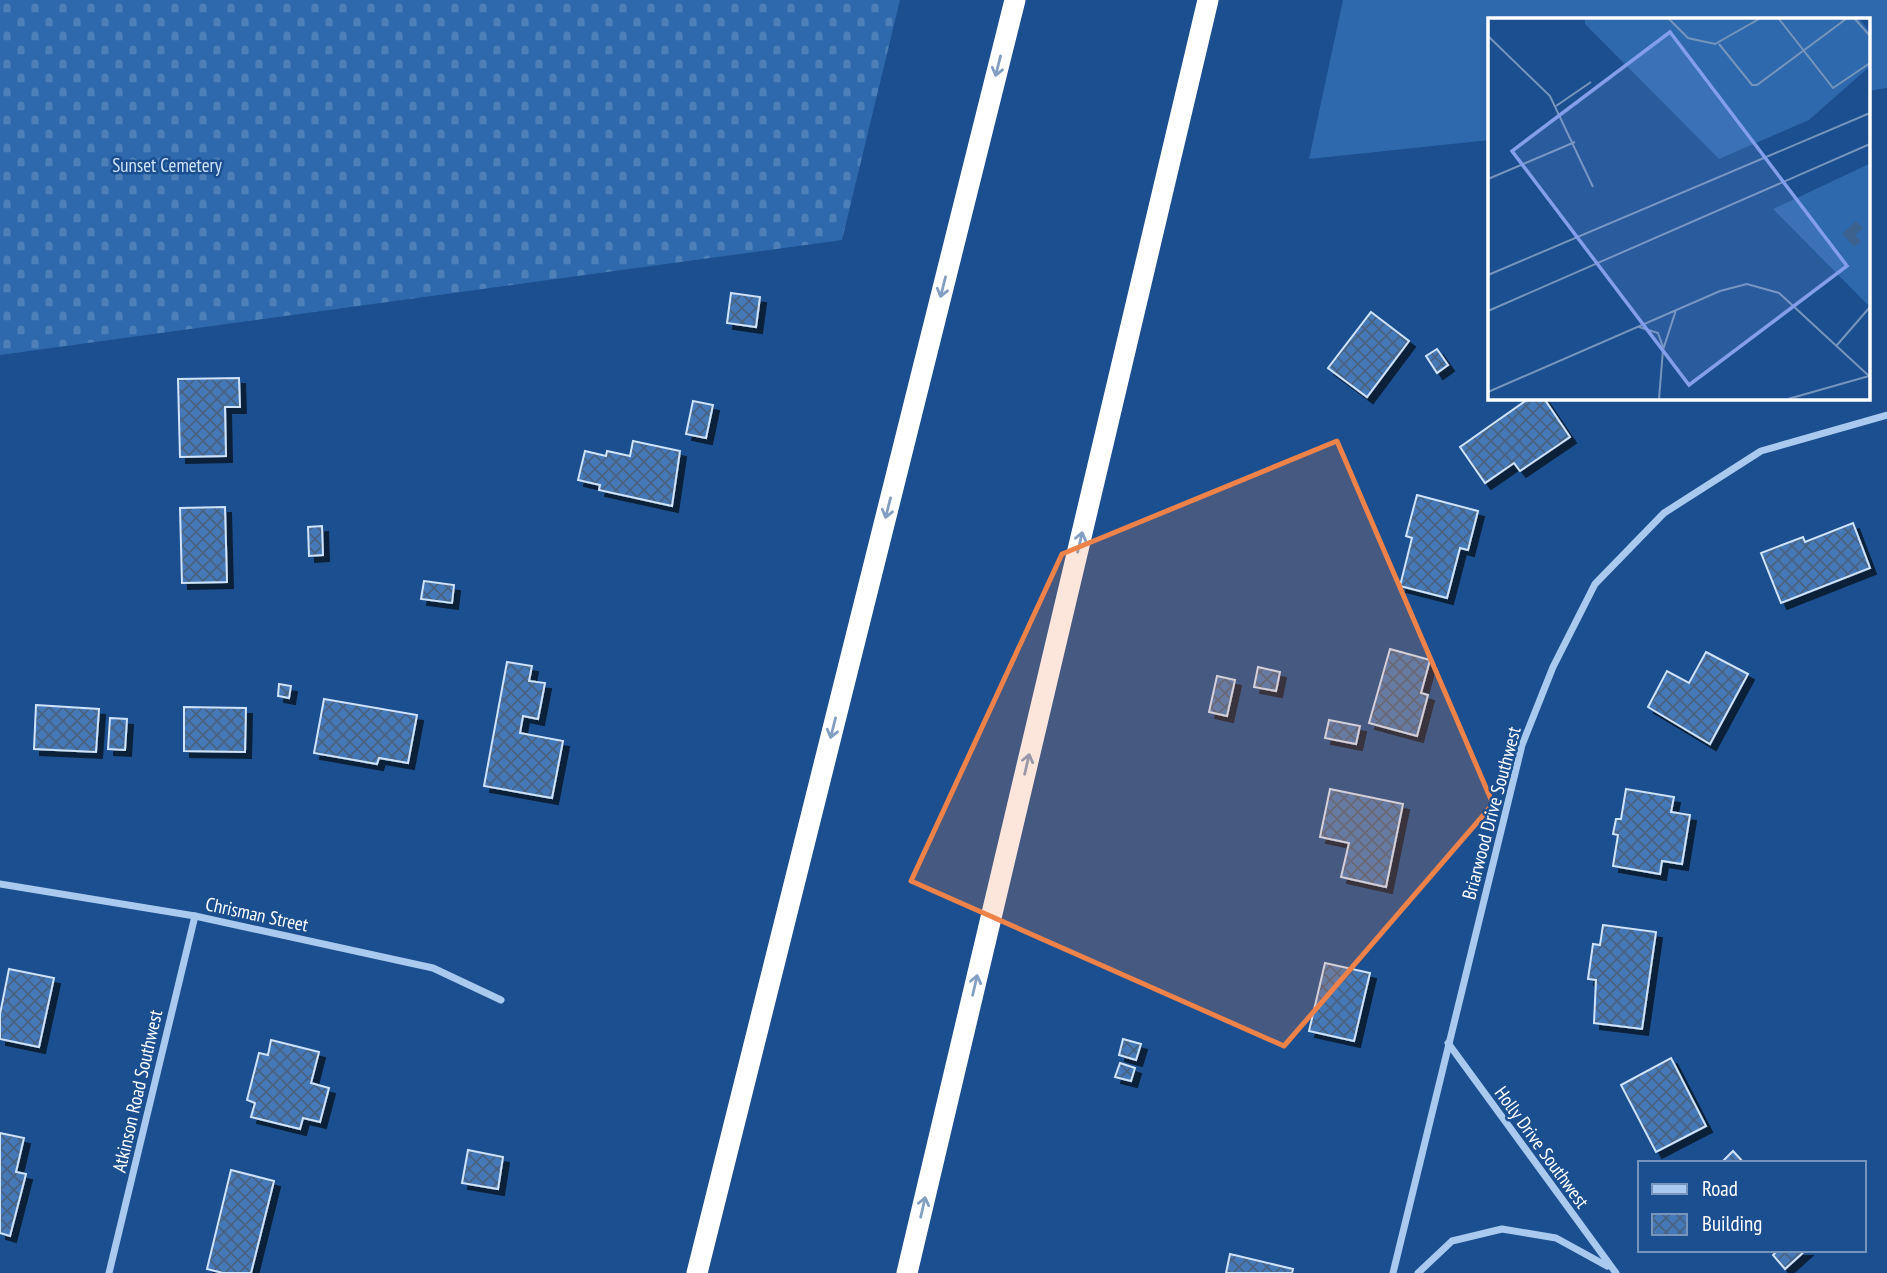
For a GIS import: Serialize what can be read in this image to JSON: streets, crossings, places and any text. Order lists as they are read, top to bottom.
{
  "streets": {
    "street": [
      "Briarwood Drive Southwest",
      "Chrisman Street",
      "Atkinson Road Southwest",
      "Holly Drive Southwest"
    ]
  },
  "crossings": [
    ["Briarwood Drive Southwest", "Holly Drive Southwest"],
    ["Chrisman Street", "Atkinson Road Southwest"]
  ],
  "parks": ["Sunset Cemetery"],
  "legend": ["Road", "Building"]
}
